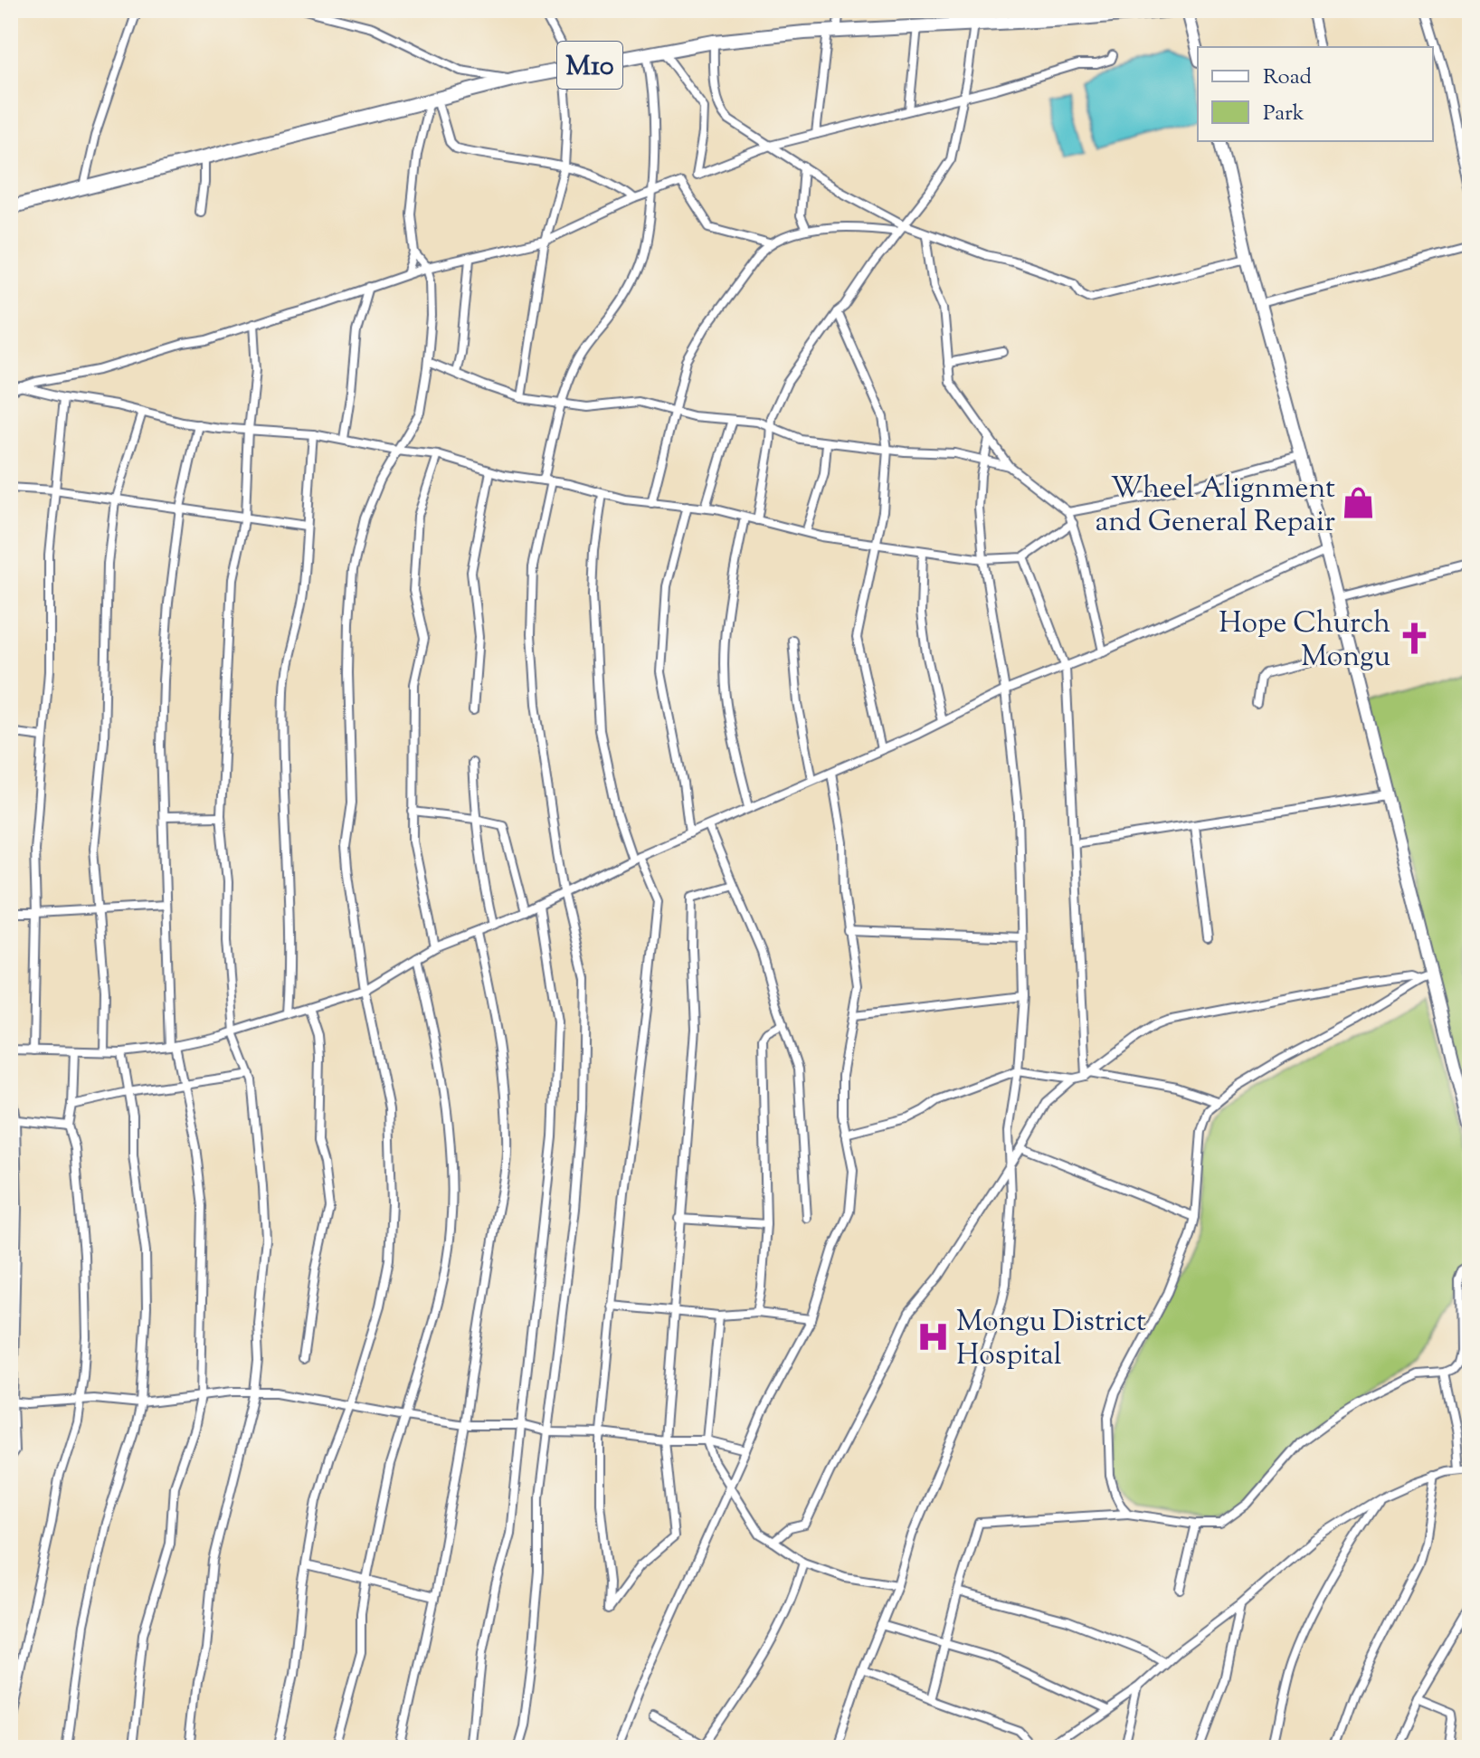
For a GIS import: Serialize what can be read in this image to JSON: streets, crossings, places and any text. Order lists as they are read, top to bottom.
{
  "streets": {
    "main road": ["M10"]
  },
  "places": {
    "shop": ["Wheel Alignment and General Repair"],
    "church": ["Hope Church Mongu"],
    "hospital": ["Mongu District Hospital"]
  },
  "legend": ["Road", "Park"]
}
